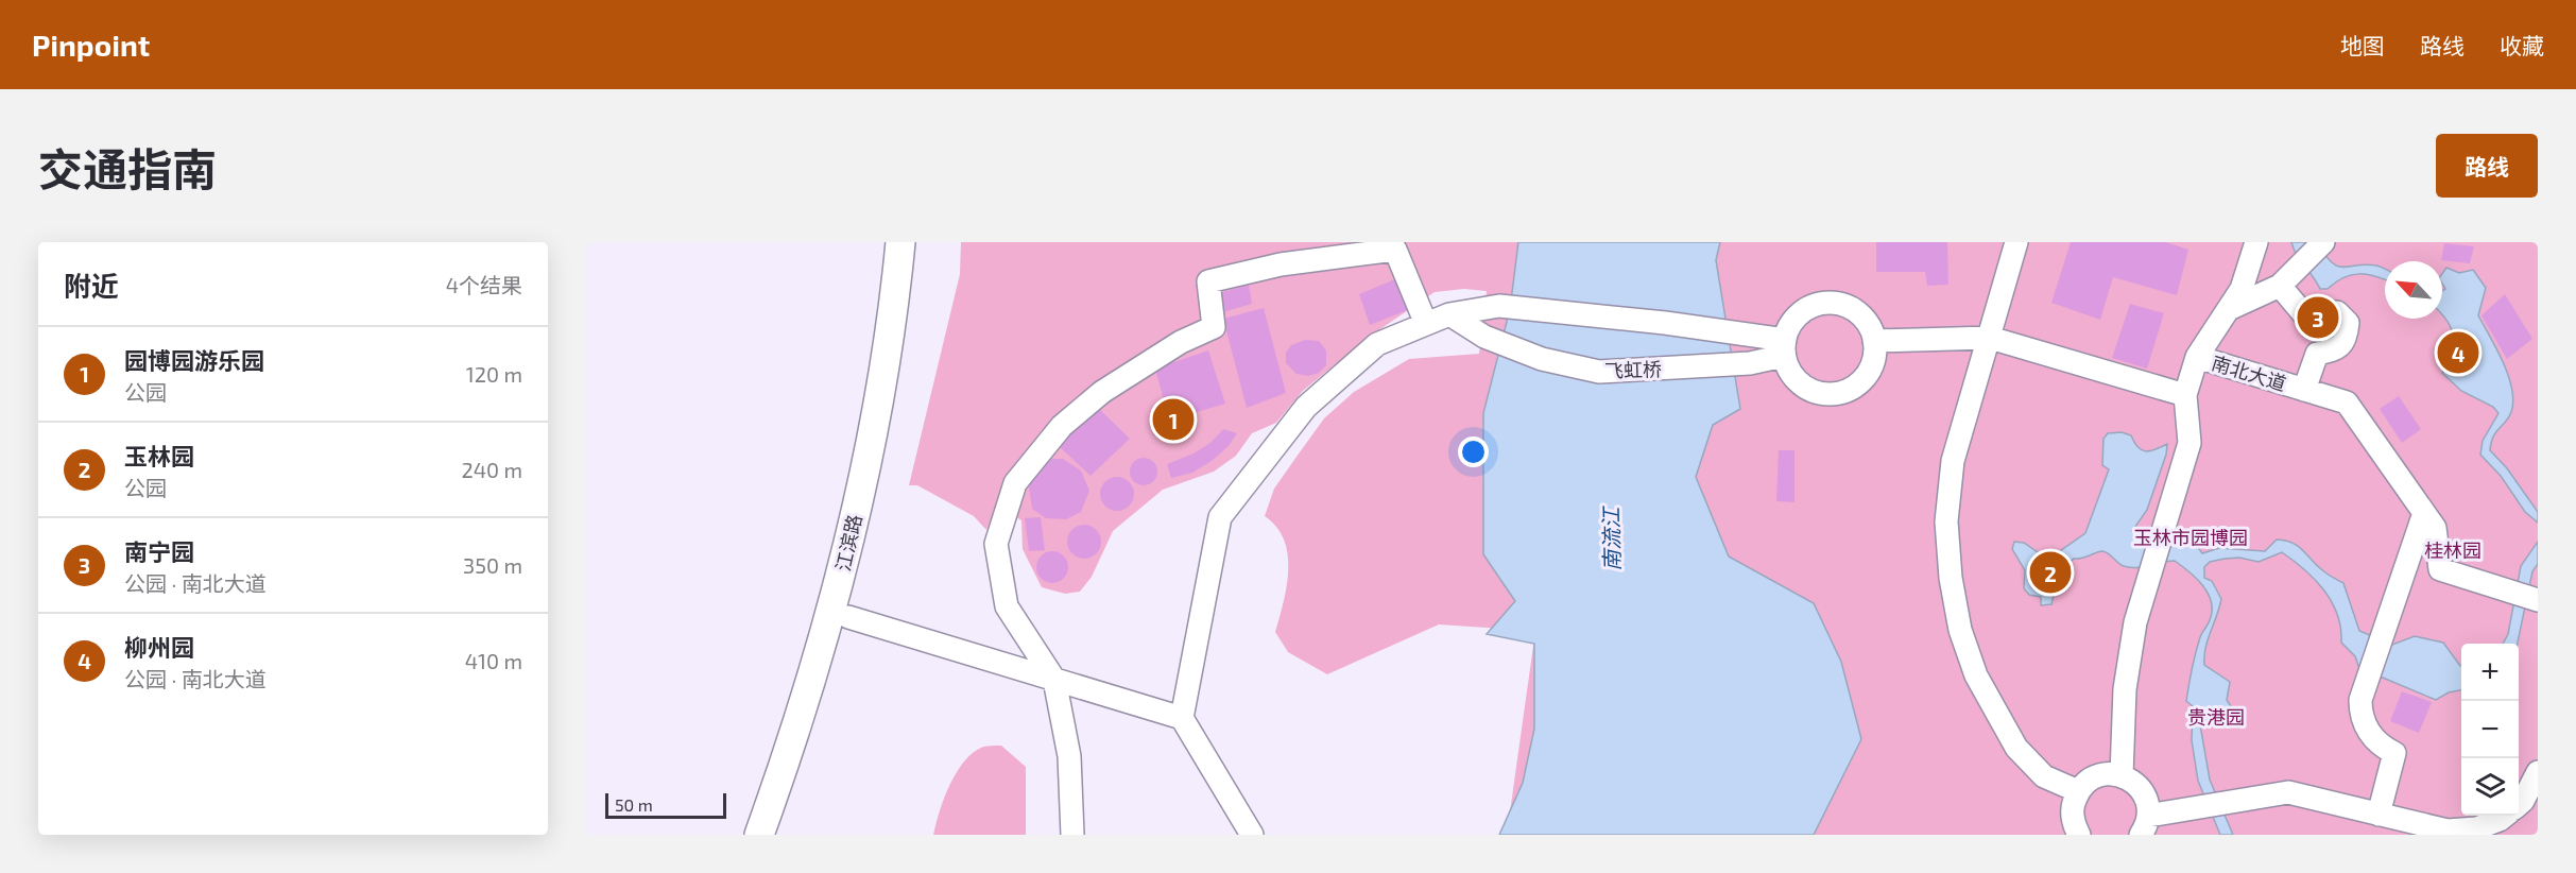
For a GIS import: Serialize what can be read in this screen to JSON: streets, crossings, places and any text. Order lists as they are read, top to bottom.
{
  "streets": {
    "main road": ["江滨路"],
    "street": ["飞虹桥", "南北大道"]
  },
  "water": ["南流江"],
  "parks": ["玉林市园博园", "桂林园", "贵港园"],
  "scale_bar": "50 m",
  "north": "top left",
  "page": {
    "header": "Pinpoint",
    "nav": ["地图", "路线", "收藏"],
    "title": "交通指南",
    "buttons": "路线",
    "heading": ["附近", "4个结果"],
    "pins": [
      "3",
      "4",
      "1",
      "2"
    ],
    "list": [
      {
        "mark": "1",
        "name": "园博园游乐园",
        "note": "公园",
        "value": "120 m"
      },
      {
        "mark": "2",
        "name": "玉林园",
        "note": "公园",
        "value": "240 m"
      },
      {
        "mark": "3",
        "name": "南宁园",
        "note": "公园 · 南北大道",
        "value": "350 m"
      },
      {
        "mark": "4",
        "name": "柳州园",
        "note": "公园 · 南北大道",
        "value": "410 m"
      }
    ],
    "map_buttons": ["+", "−"],
    "scale": "50 m"
  }
}
